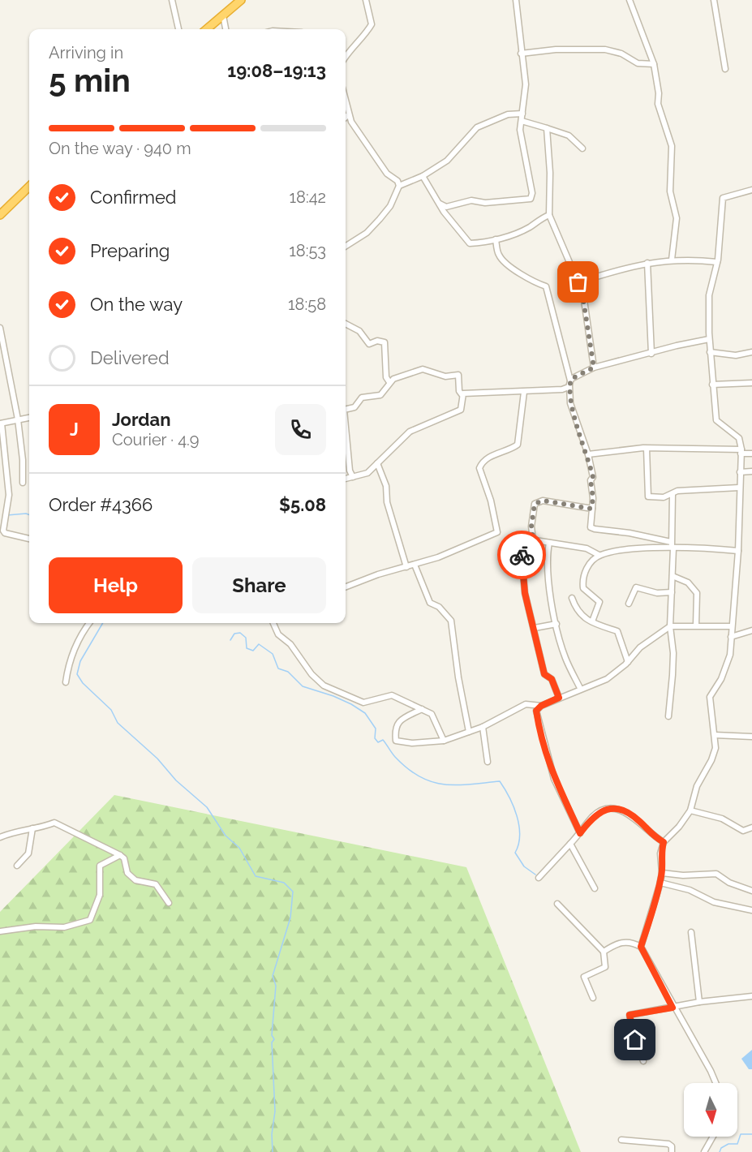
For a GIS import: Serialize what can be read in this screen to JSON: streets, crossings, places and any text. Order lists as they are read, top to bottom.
{
  "north": "bottom",
  "page": {
    "heading": ["5 min", "Arriving in", "19:08–19:13"],
    "panel": [
      "Jordan",
      "Courier · 4.9",
      "Order #4366",
      "$5.08"
    ],
    "bar": "On the way · 940 m",
    "list": [
      ["Confirmed", "18:42"],
      ["Preparing", "18:53"],
      ["On the way", "18:58"],
      "Delivered"
    ],
    "round": "J",
    "buttons": ["Help", "Share"]
  }
}
